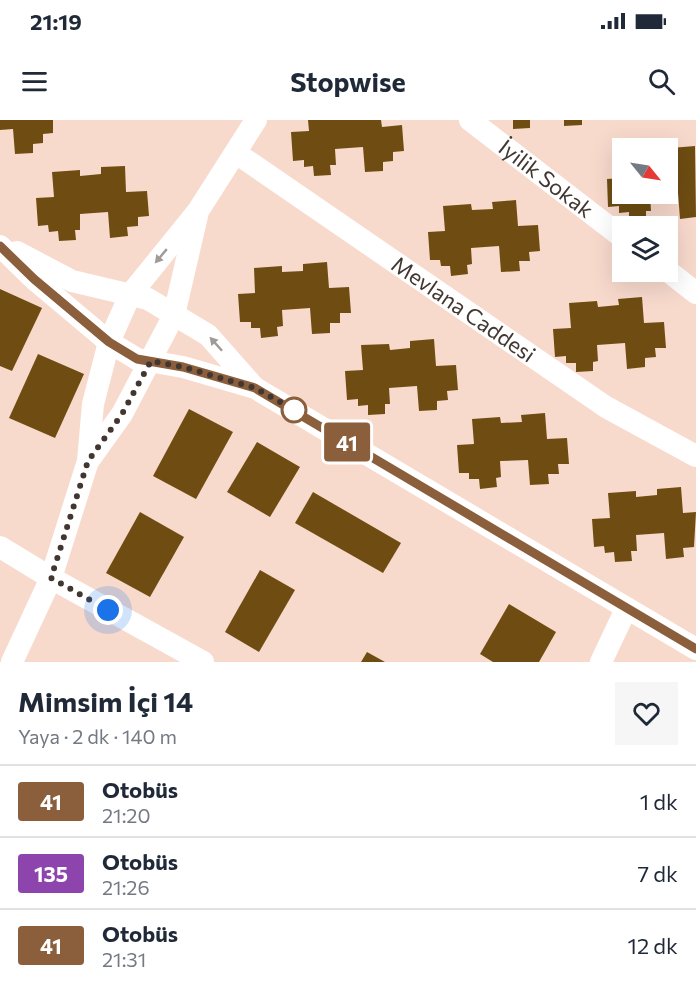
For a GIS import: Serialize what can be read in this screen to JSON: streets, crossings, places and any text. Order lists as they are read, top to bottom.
{
  "streets": {
    "street": ["İyilik Sokak", "Mevlana Caddesi"]
  },
  "lines": ["bus line 41"],
  "north": "bottom right",
  "page": {
    "status": "21:19",
    "header": "Stopwise",
    "on_map": "41",
    "heading": ["Mimsim İçi 14", "Yaya · 2 dk · 140 m"],
    "list": [
      {
        "mark": "41",
        "name": "Otobüs",
        "note": "21:20",
        "value": "1 dk"
      },
      {
        "mark": "135",
        "name": "Otobüs",
        "note": "21:26",
        "value": "7 dk"
      },
      {
        "mark": "41",
        "name": "Otobüs",
        "note": "21:31",
        "value": "12 dk"
      }
    ]
  }
}
